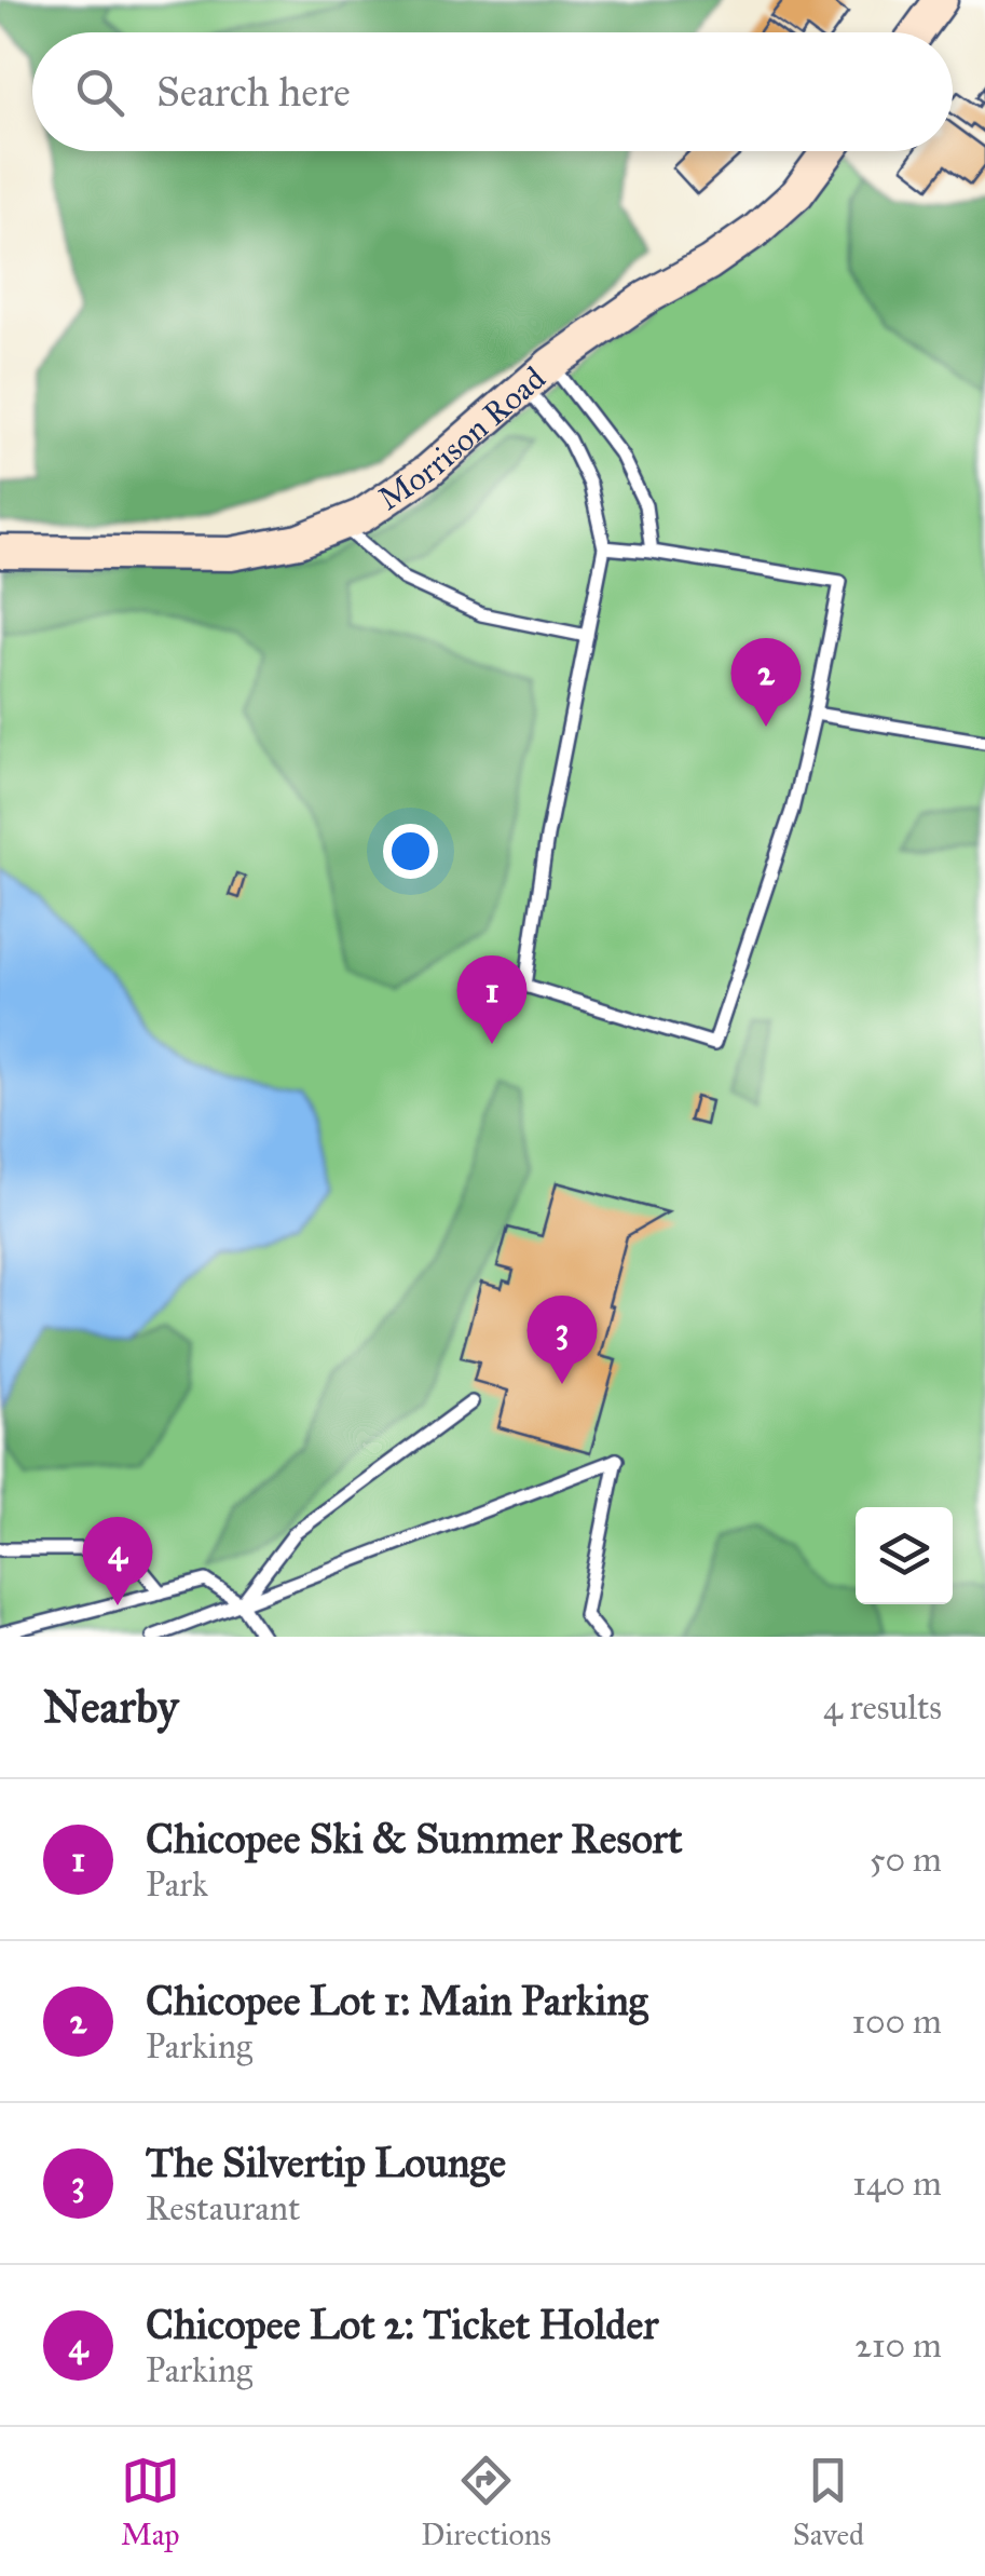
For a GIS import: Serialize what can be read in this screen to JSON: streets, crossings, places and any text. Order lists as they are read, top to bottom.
{
  "streets": {
    "street": ["Morrison Road"]
  },
  "page": {
    "search": "Search here",
    "pins": [
      "2",
      "1",
      "3",
      "4"
    ],
    "heading": ["Nearby", "4 results"],
    "list": [
      {
        "mark": "1",
        "name": "Chicopee Ski & Summer Resort",
        "note": "Park",
        "value": "50 m"
      },
      {
        "mark": "2",
        "name": "Chicopee Lot 1: Main Parking",
        "note": "Parking",
        "value": "100 m"
      },
      {
        "mark": "3",
        "name": "The Silvertip Lounge",
        "note": "Restaurant",
        "value": "140 m"
      },
      {
        "mark": "4",
        "name": "Chicopee Lot 2: Ticket Holder",
        "note": "Parking",
        "value": "210 m"
      }
    ],
    "nav": ["Map", "Directions", "Saved"]
  }
}
